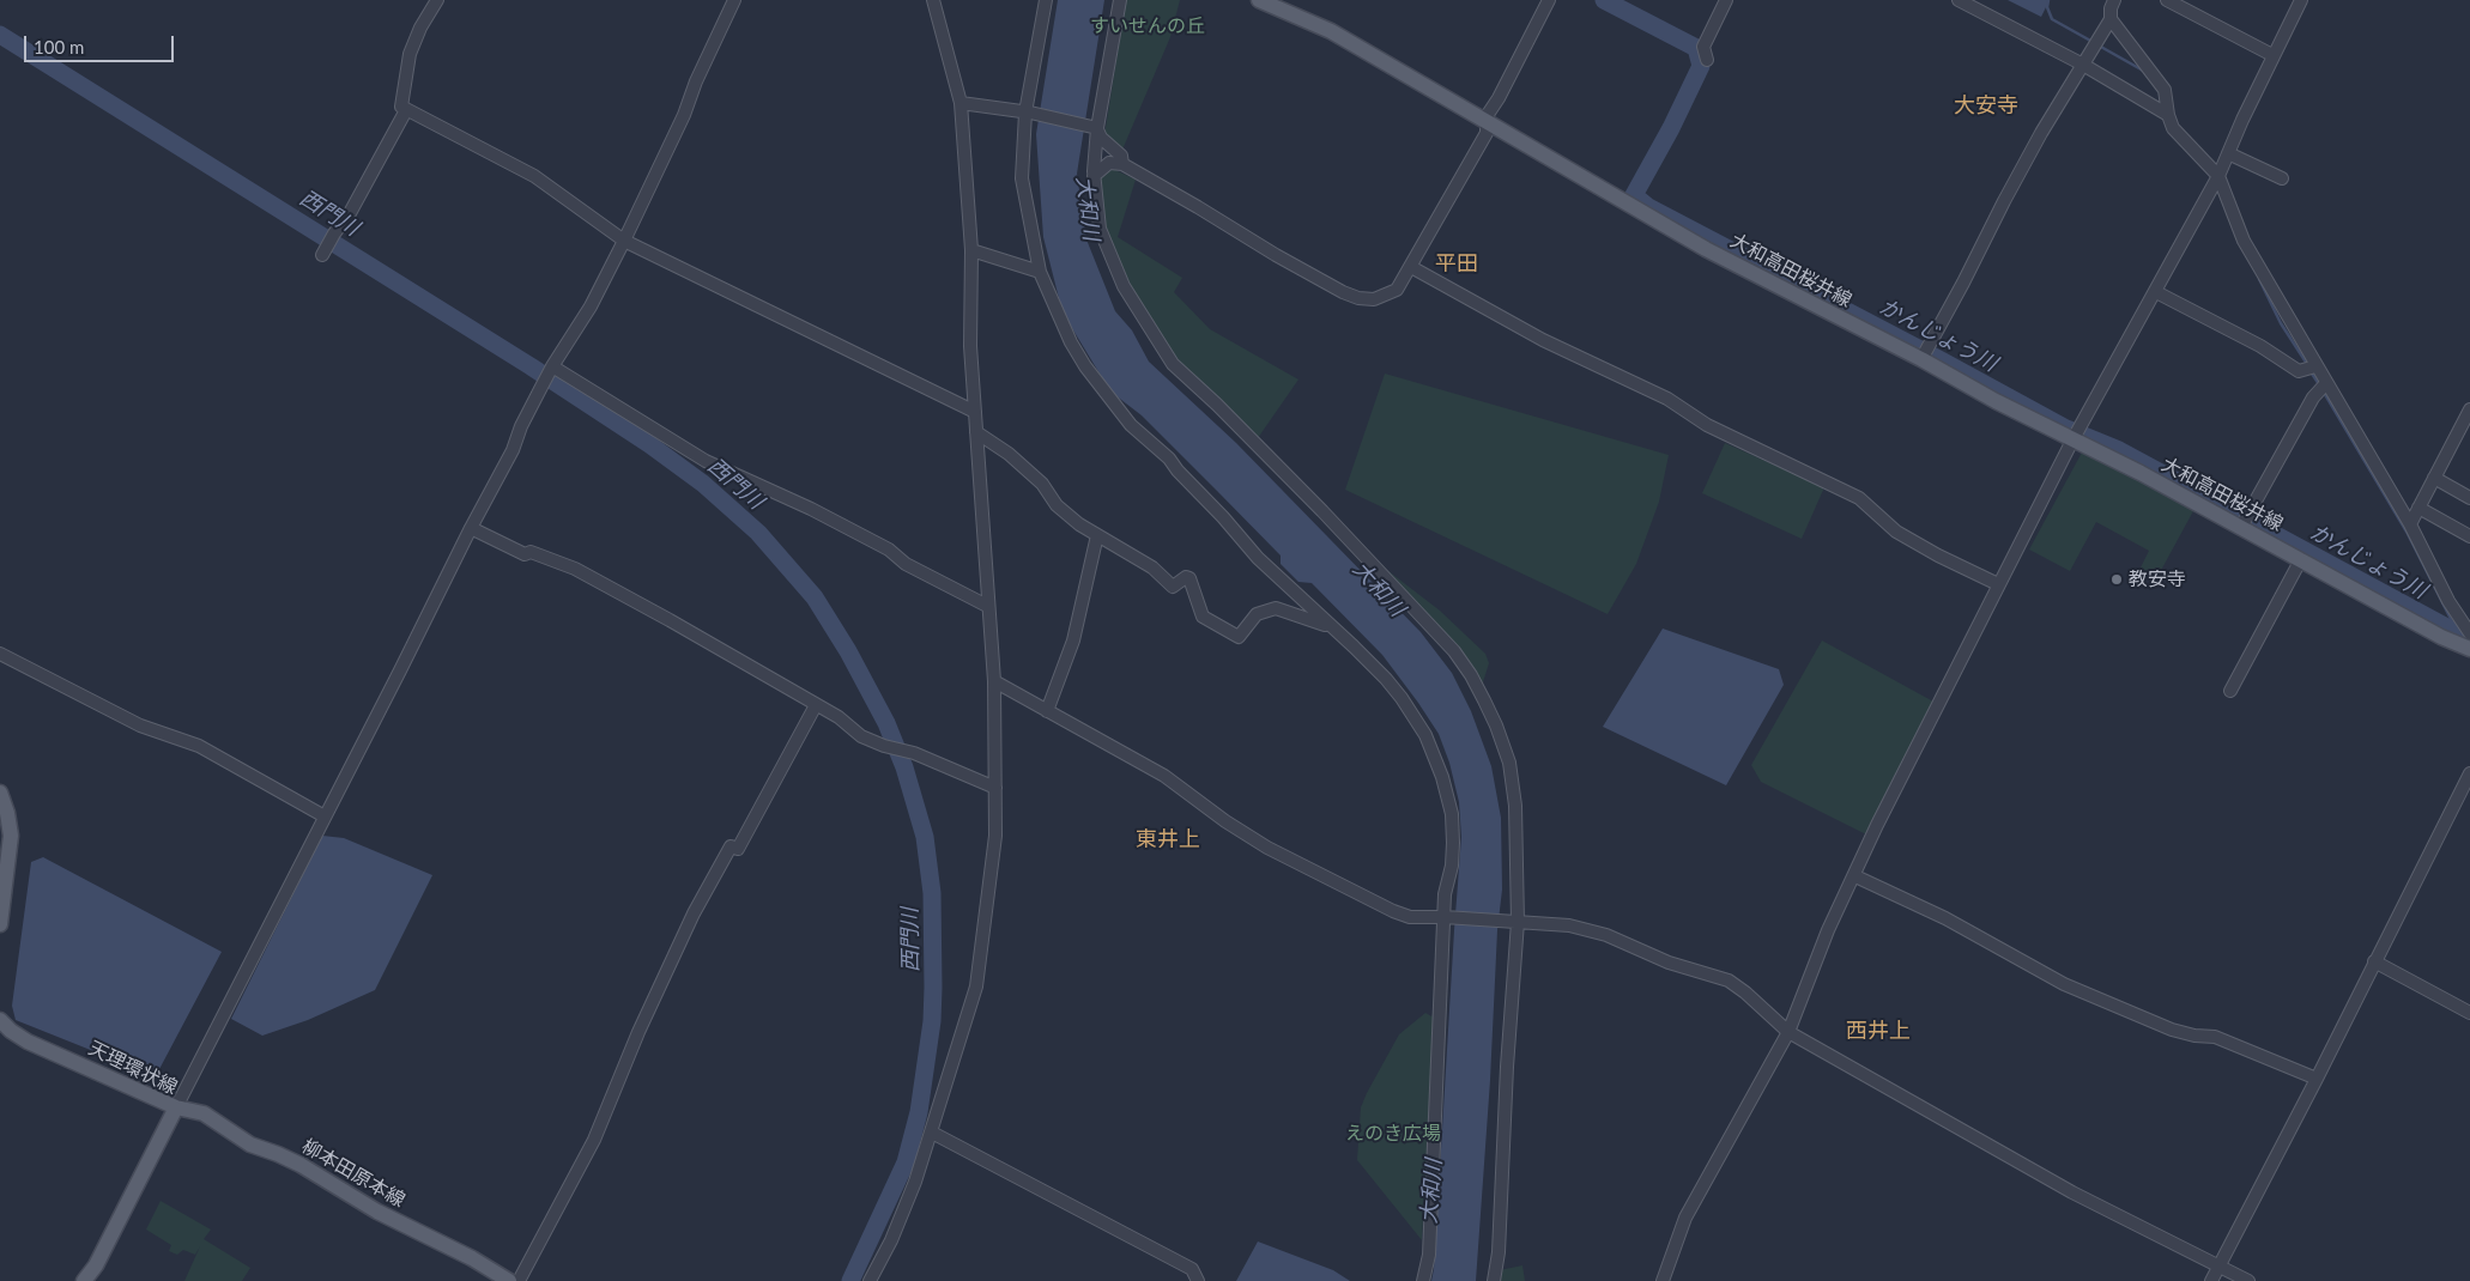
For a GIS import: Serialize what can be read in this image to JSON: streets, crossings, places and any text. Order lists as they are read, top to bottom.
{
  "streets": {
    "main road": ["大和高田桜井線", "天理環状線", "柳本田原本線"]
  },
  "crossings": [
    ["天理環状線", "柳本田原本線"]
  ],
  "districts": [
    "大安寺",
    "平田",
    "東井上",
    "西井上"
  ],
  "water": ["大和川", "西門川", "かんじょう川"],
  "parks": ["すいせんの丘", "えのき広場"],
  "places": ["教安寺"],
  "scale_bar": "100 m"
}
